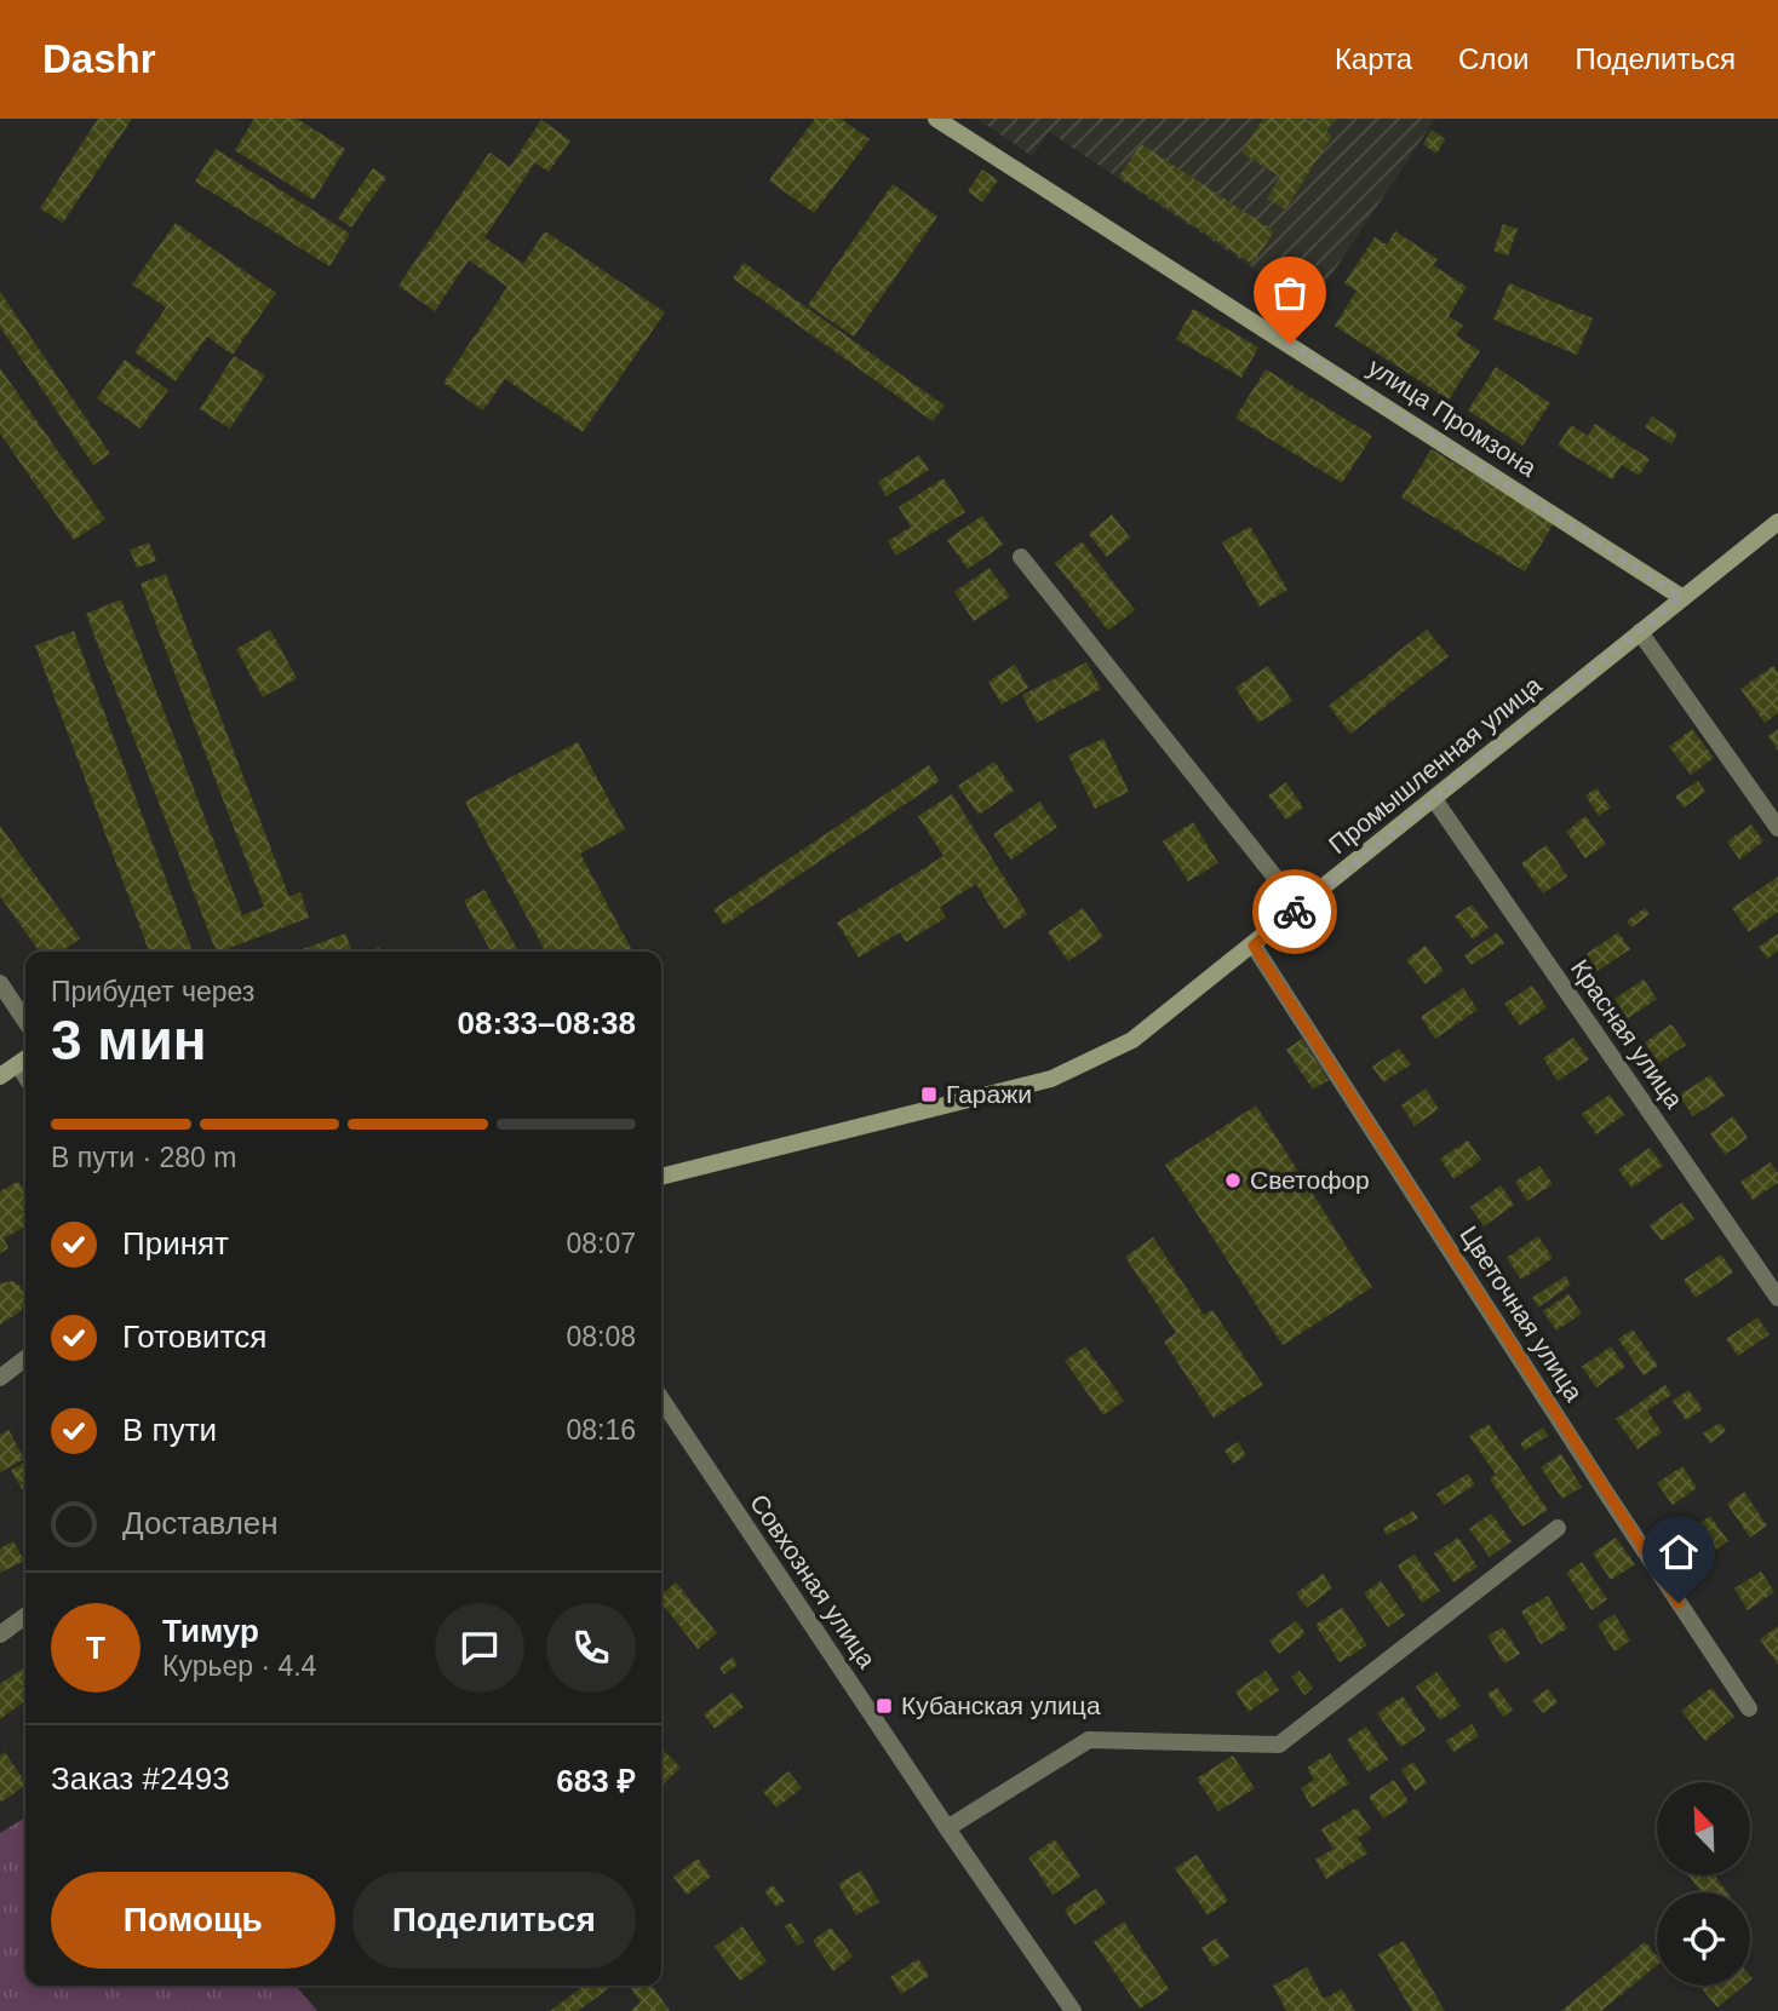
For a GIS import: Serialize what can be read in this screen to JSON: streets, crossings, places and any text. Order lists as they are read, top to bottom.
{
  "streets": {
    "main road": ["улица Промзона", "Промышленная улица"],
    "street": ["Красная улица", "Цветочная улица", "Совхозная улица"]
  },
  "crossings": [
    ["улица Промзона", "Промышленная улица"],
    ["Промышленная улица", "Красная улица"],
    ["Промышленная улица", "Цветочная улица"]
  ],
  "places": {
    "transit": ["Гаражи", "Кубанская улица"],
    "other": ["Светофор"]
  },
  "north": "top left",
  "page": {
    "header": "Dashr",
    "nav": ["Карта", "Слои", "Поделиться"],
    "heading": ["3 мин", "Прибудет через", "08:33–08:38"],
    "panel": [
      "Тимур",
      "Курьер · 4.4",
      "Заказ #2493",
      "683 ₽"
    ],
    "bar": "В пути · 280 m",
    "list": [
      ["Принят", "08:07"],
      ["Готовится", "08:08"],
      ["В пути", "08:16"],
      "Доставлен"
    ],
    "round": "Т",
    "buttons": ["Помощь", "Поделиться"]
  }
}
